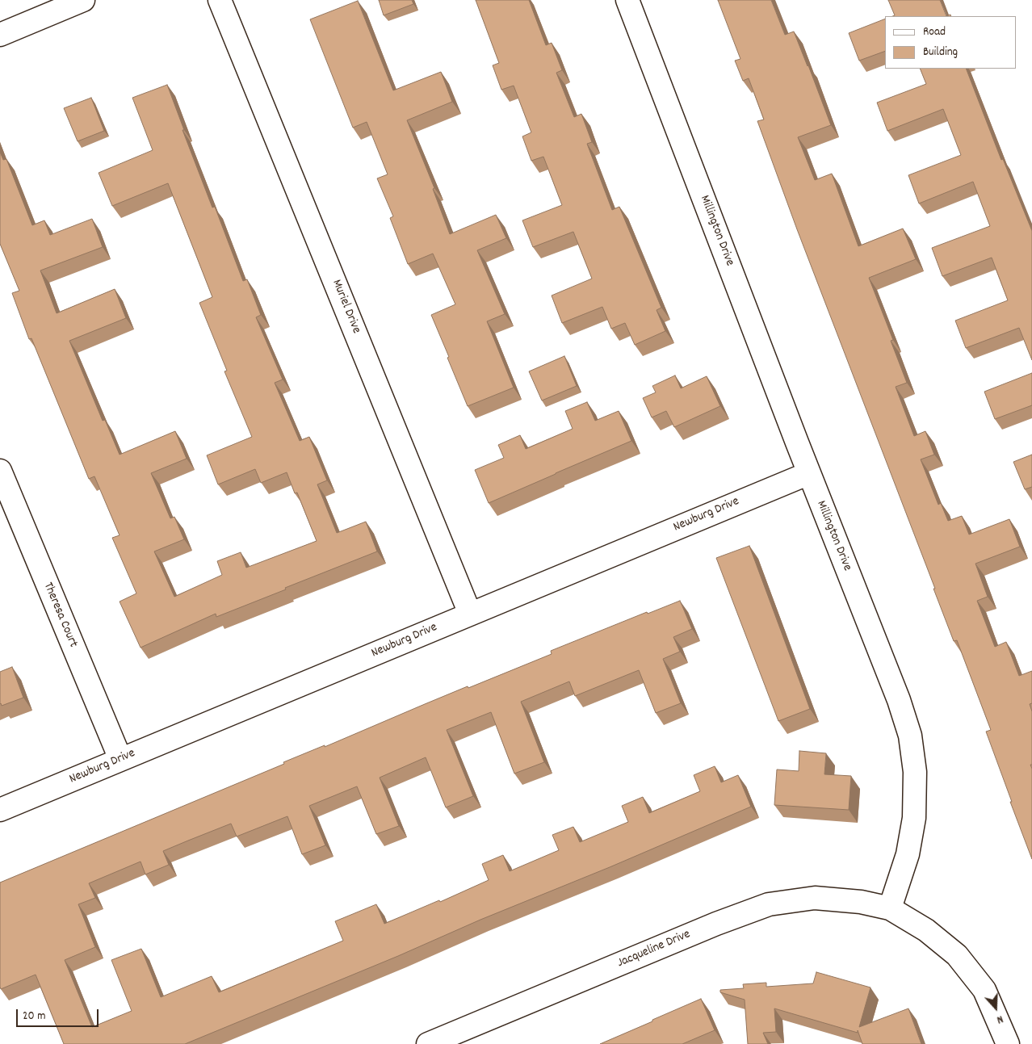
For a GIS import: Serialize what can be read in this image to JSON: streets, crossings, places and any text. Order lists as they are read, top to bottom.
{
  "streets": {
    "street": [
      "Millington Drive",
      "Muriel Drive",
      "Newburg Drive",
      "Theresa Court",
      "Jacqueline Drive"
    ]
  },
  "crossings": [
    ["Millington Drive", "Newburg Drive"],
    ["Millington Drive", "Jacqueline Drive"],
    ["Muriel Drive", "Newburg Drive"],
    ["Newburg Drive", "Theresa Court"]
  ],
  "legend": ["Road", "Building"],
  "scale_bar": "20 m",
  "north": "bottom"
}
